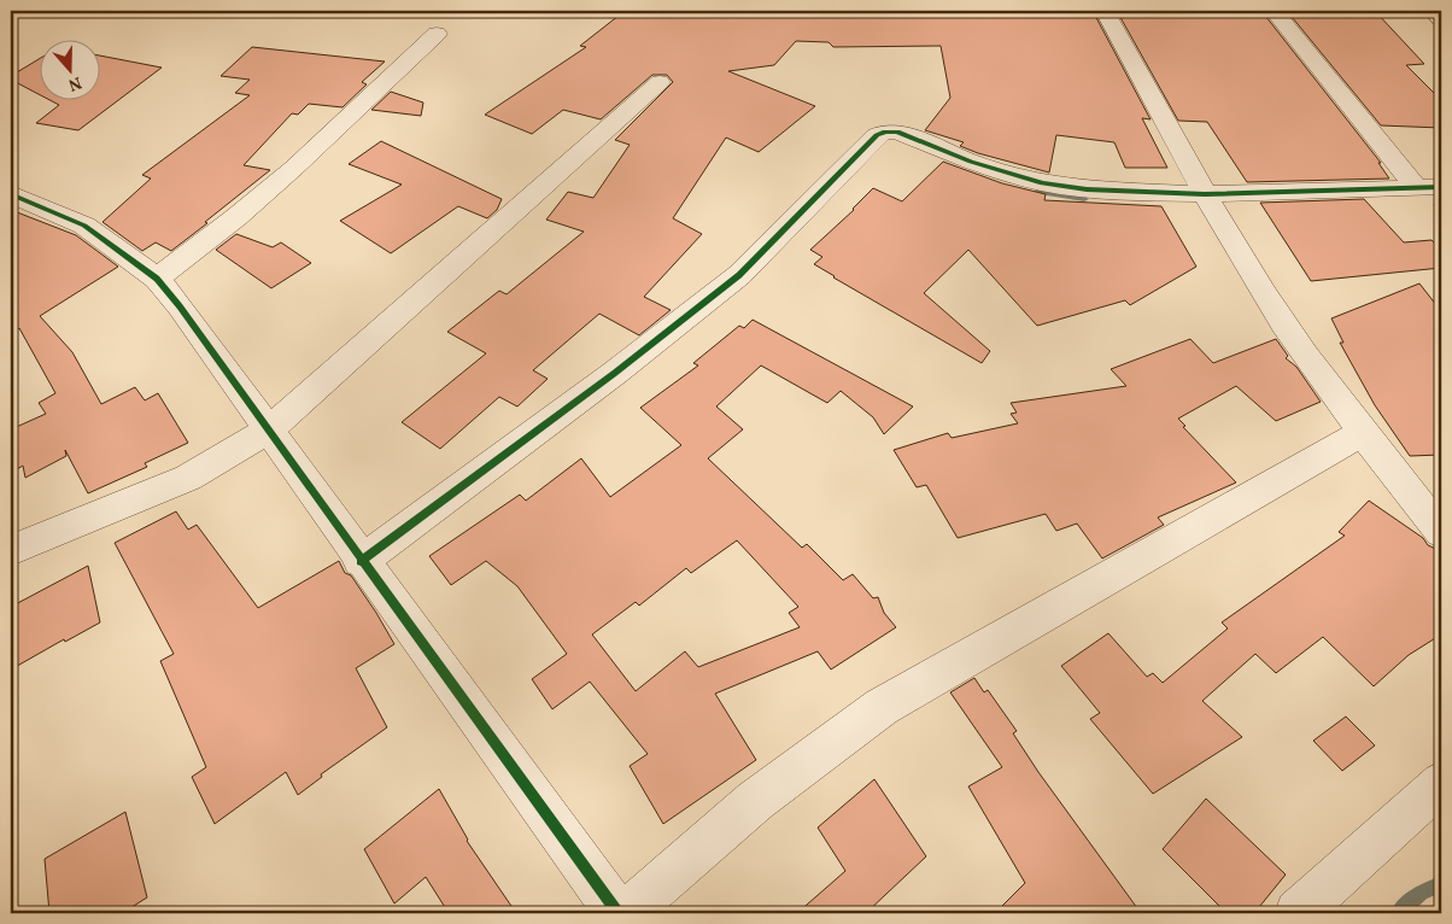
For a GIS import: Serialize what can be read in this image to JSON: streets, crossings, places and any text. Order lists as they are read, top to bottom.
{
  "north": "bottom"
}
